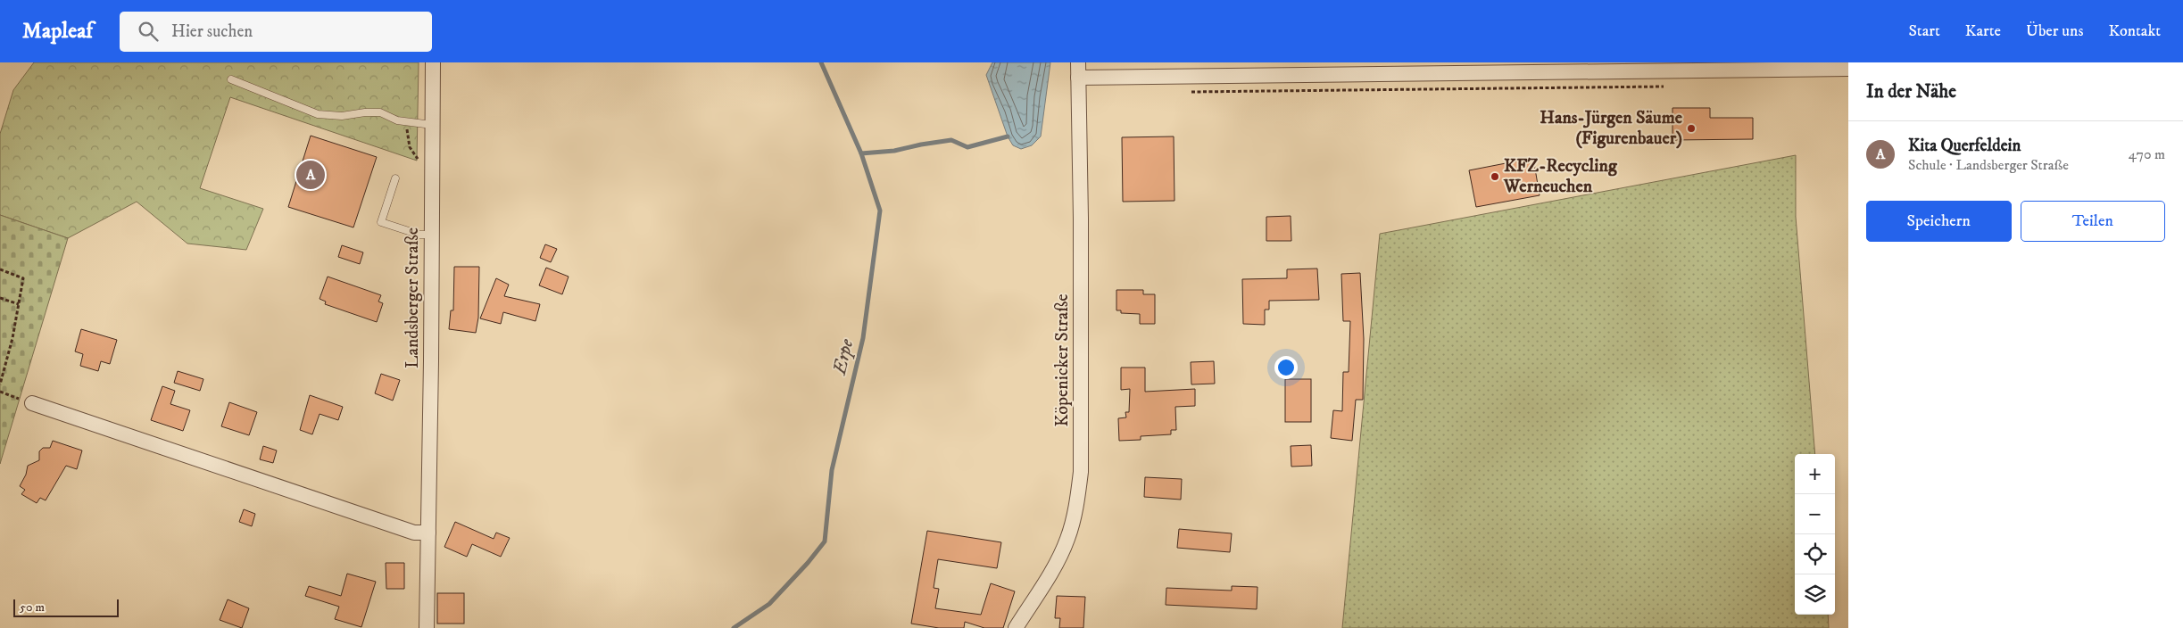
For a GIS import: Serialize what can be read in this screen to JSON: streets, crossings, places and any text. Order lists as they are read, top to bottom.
{
  "streets": {
    "street": ["Landsberger Straße", "Köpenicker Straße"]
  },
  "water": ["Erpe"],
  "places": ["Hans-Jürgen Säume (Figurenbauer)", "KFZ-Recycling Werneuchen"],
  "scale_bar": "50 m",
  "page": {
    "header": "Mapleaf",
    "search": "Hier suchen",
    "nav": [
      "Start",
      "Karte",
      "Über uns",
      "Kontakt"
    ],
    "heading": "In der Nähe",
    "list": [
      {
        "mark": "A",
        "name": "Kita Querfeldein",
        "note": "Schule · Landsberger Straße",
        "value": "470 m"
      }
    ],
    "pins": "A",
    "buttons": ["Speichern", "Teilen"],
    "map_buttons": ["+", "−"],
    "scale": "50 m"
  }
}
